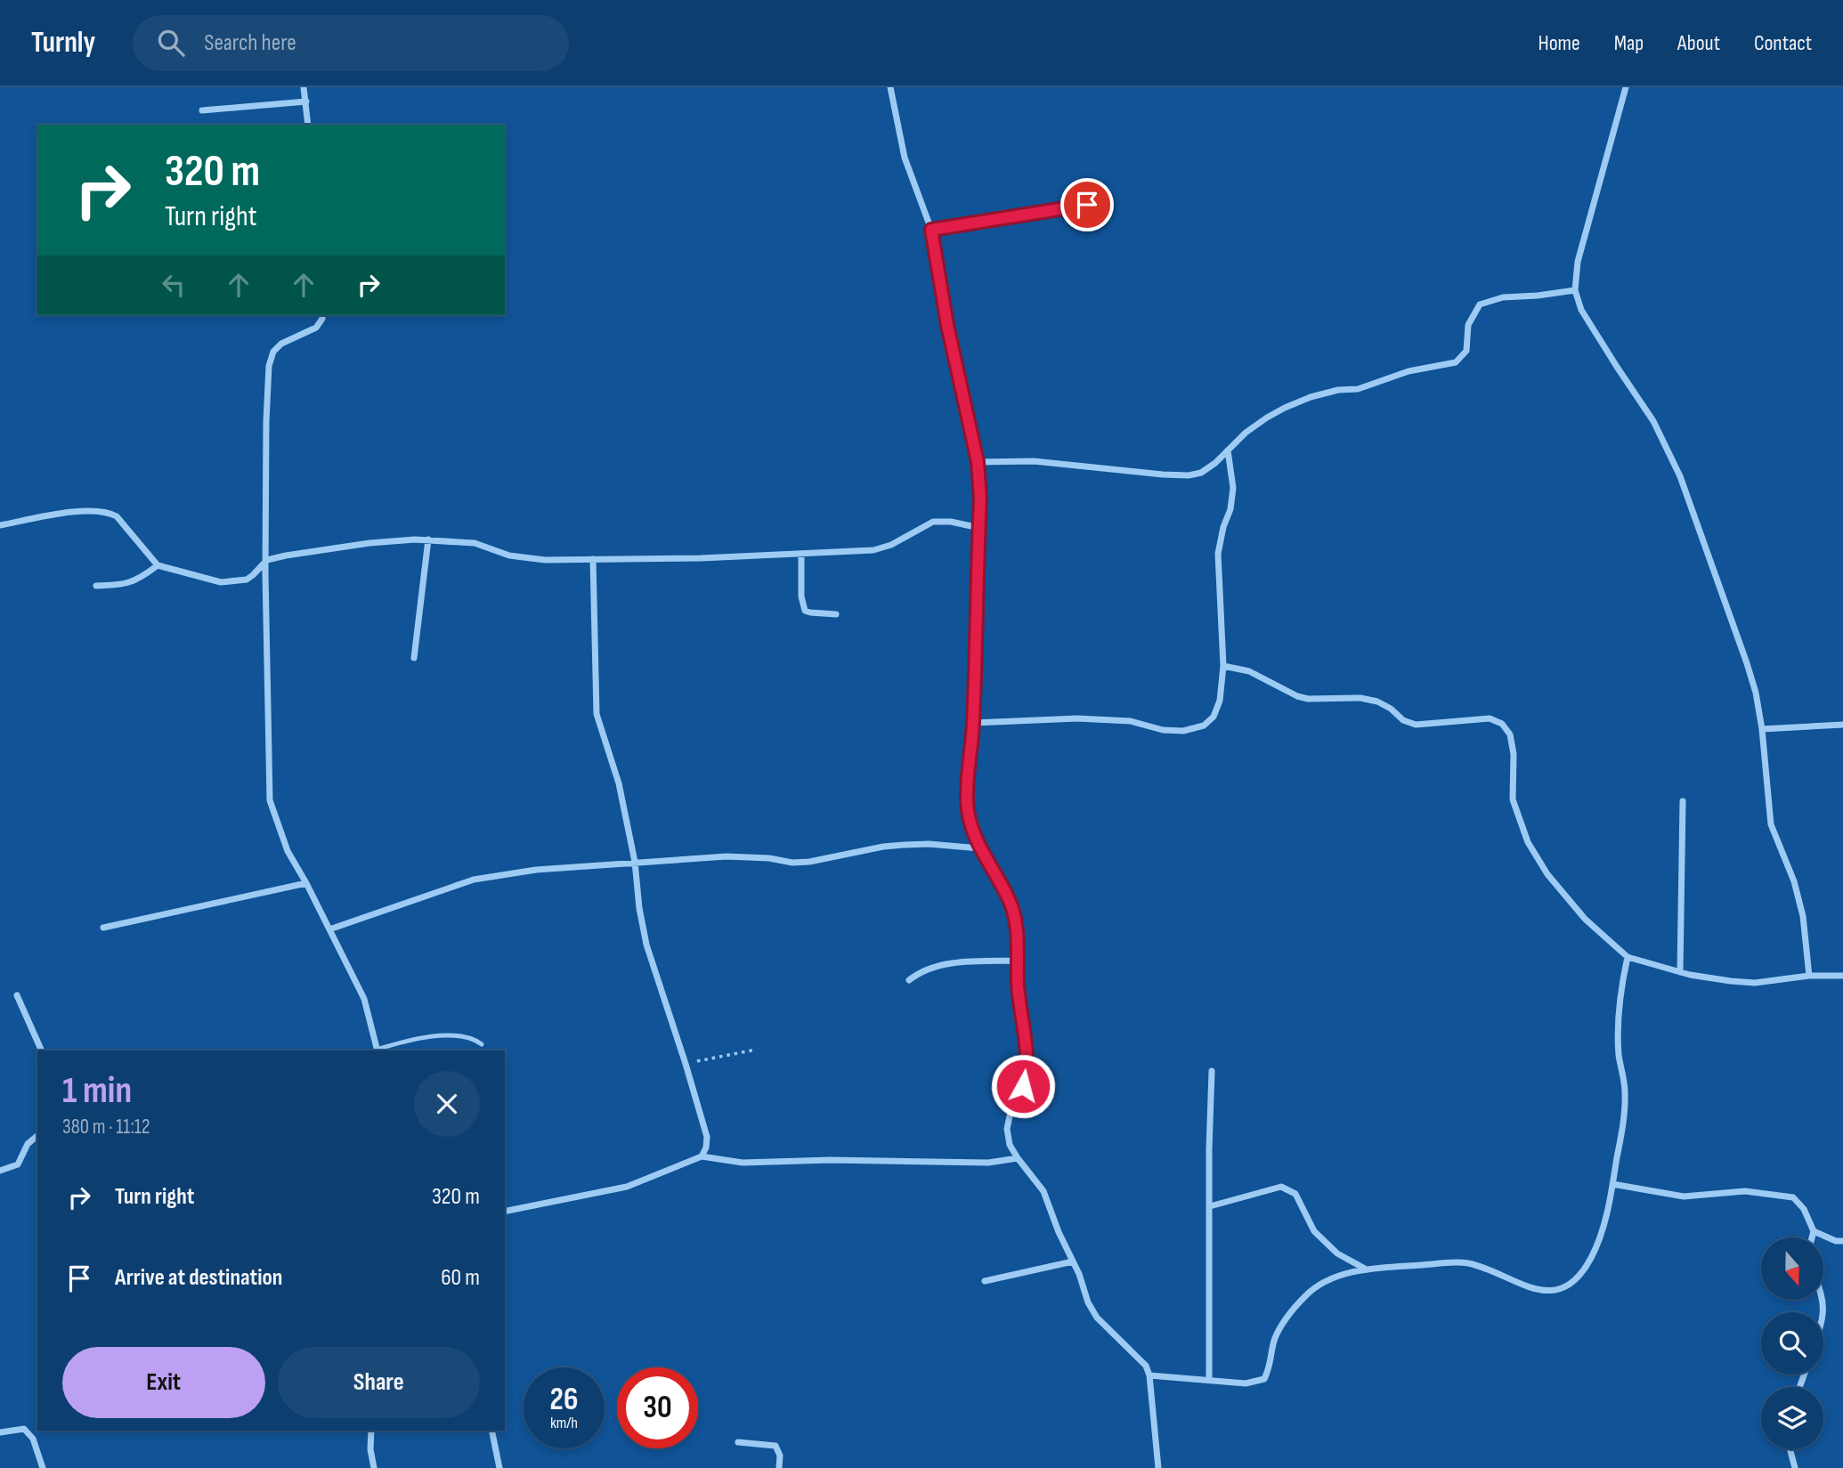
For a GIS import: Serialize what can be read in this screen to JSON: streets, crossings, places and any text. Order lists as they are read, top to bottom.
{
  "north": "bottom",
  "page": {
    "header": "Turnly",
    "search": "Search here",
    "nav": [
      "Home",
      "Map",
      "About",
      "Contact"
    ],
    "turn": ["320 m", "Turn right"],
    "heading": ["1 min", "380 m · 11:12"],
    "list": [
      {
        "name": "Turn right",
        "value": "320 m"
      },
      {
        "name": "Arrive at destination",
        "value": "60 m"
      }
    ],
    "buttons": ["Exit", "Share"],
    "speed": "26 km/h",
    "limit": "30"
  }
}
